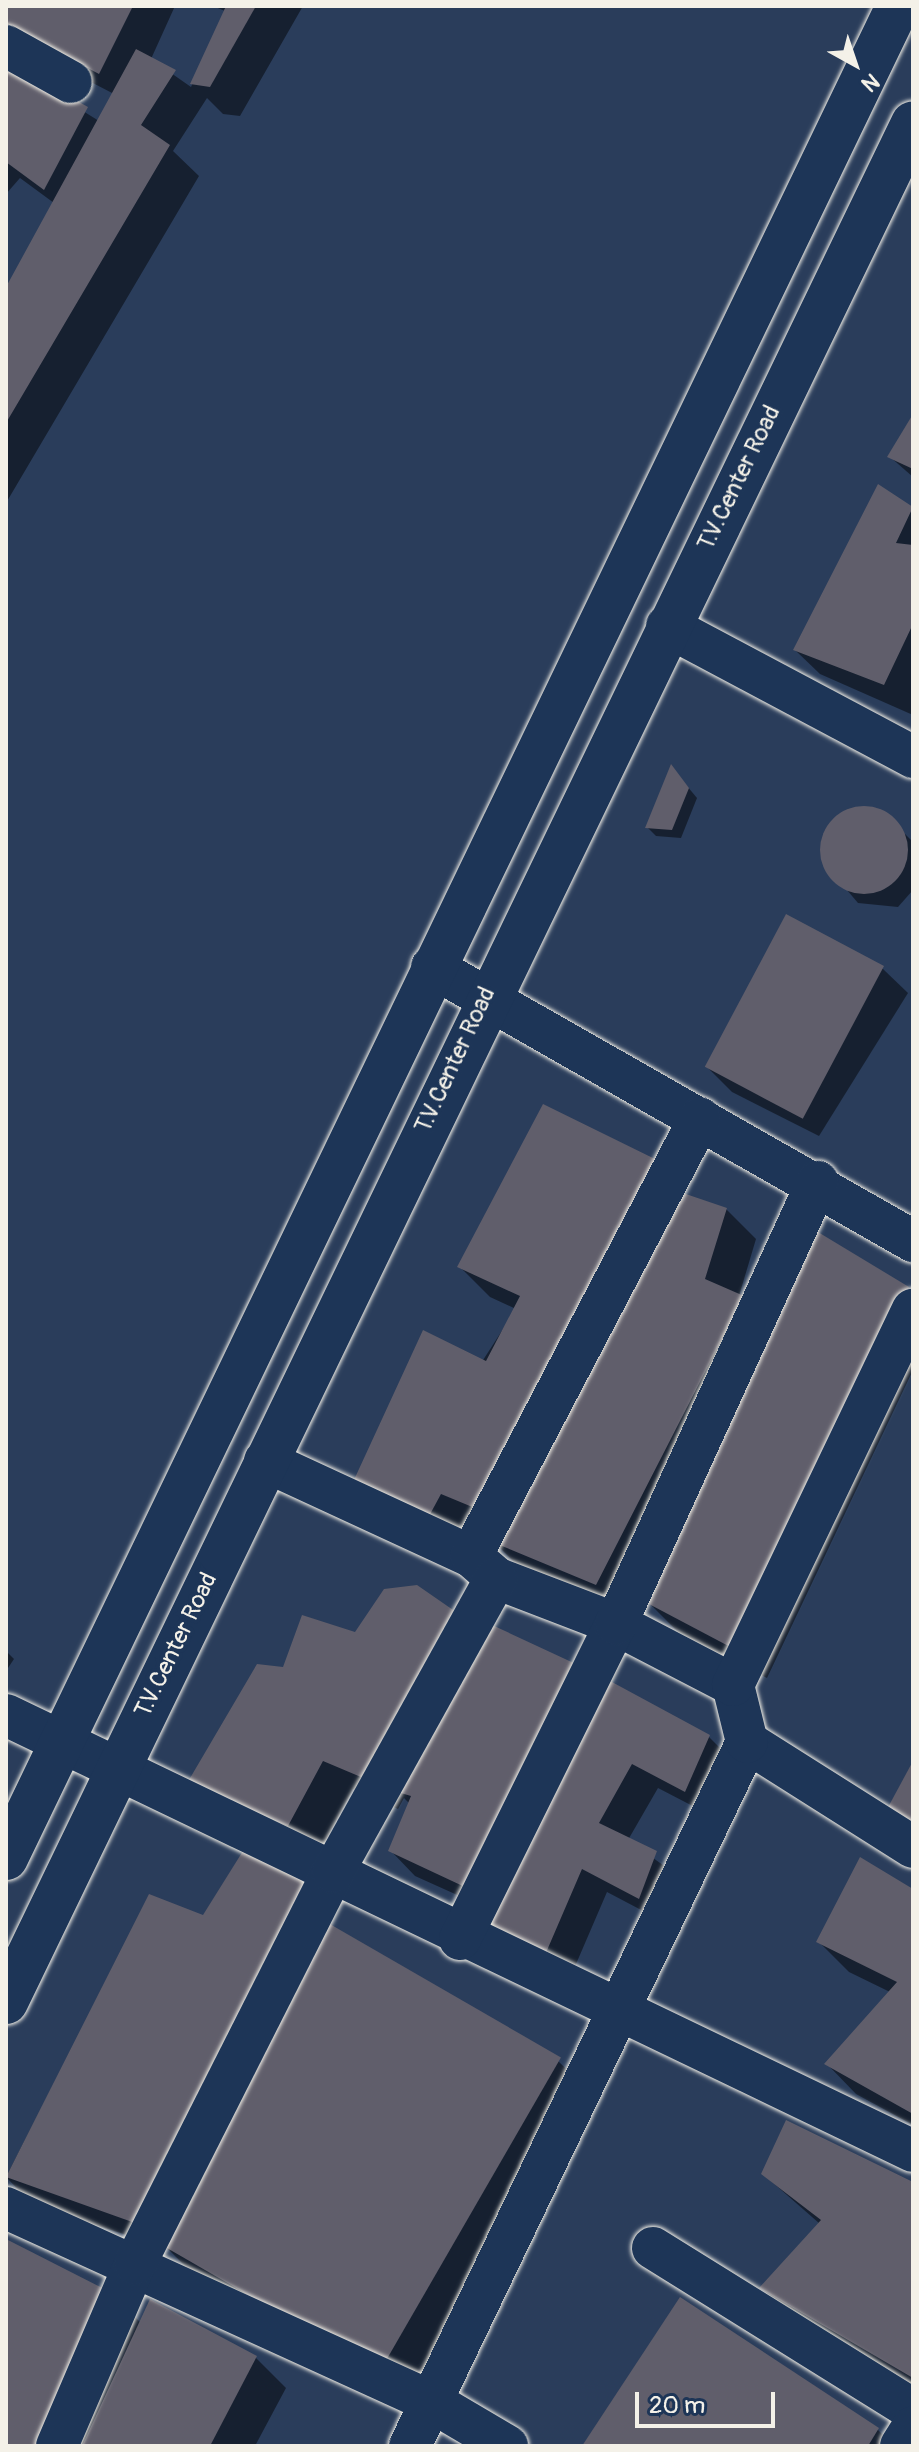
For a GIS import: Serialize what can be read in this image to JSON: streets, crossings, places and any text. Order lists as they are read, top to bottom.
{
  "streets": {
    "street": ["T.V.Center Road"]
  },
  "scale_bar": "20 m",
  "north": "bottom right"
}
